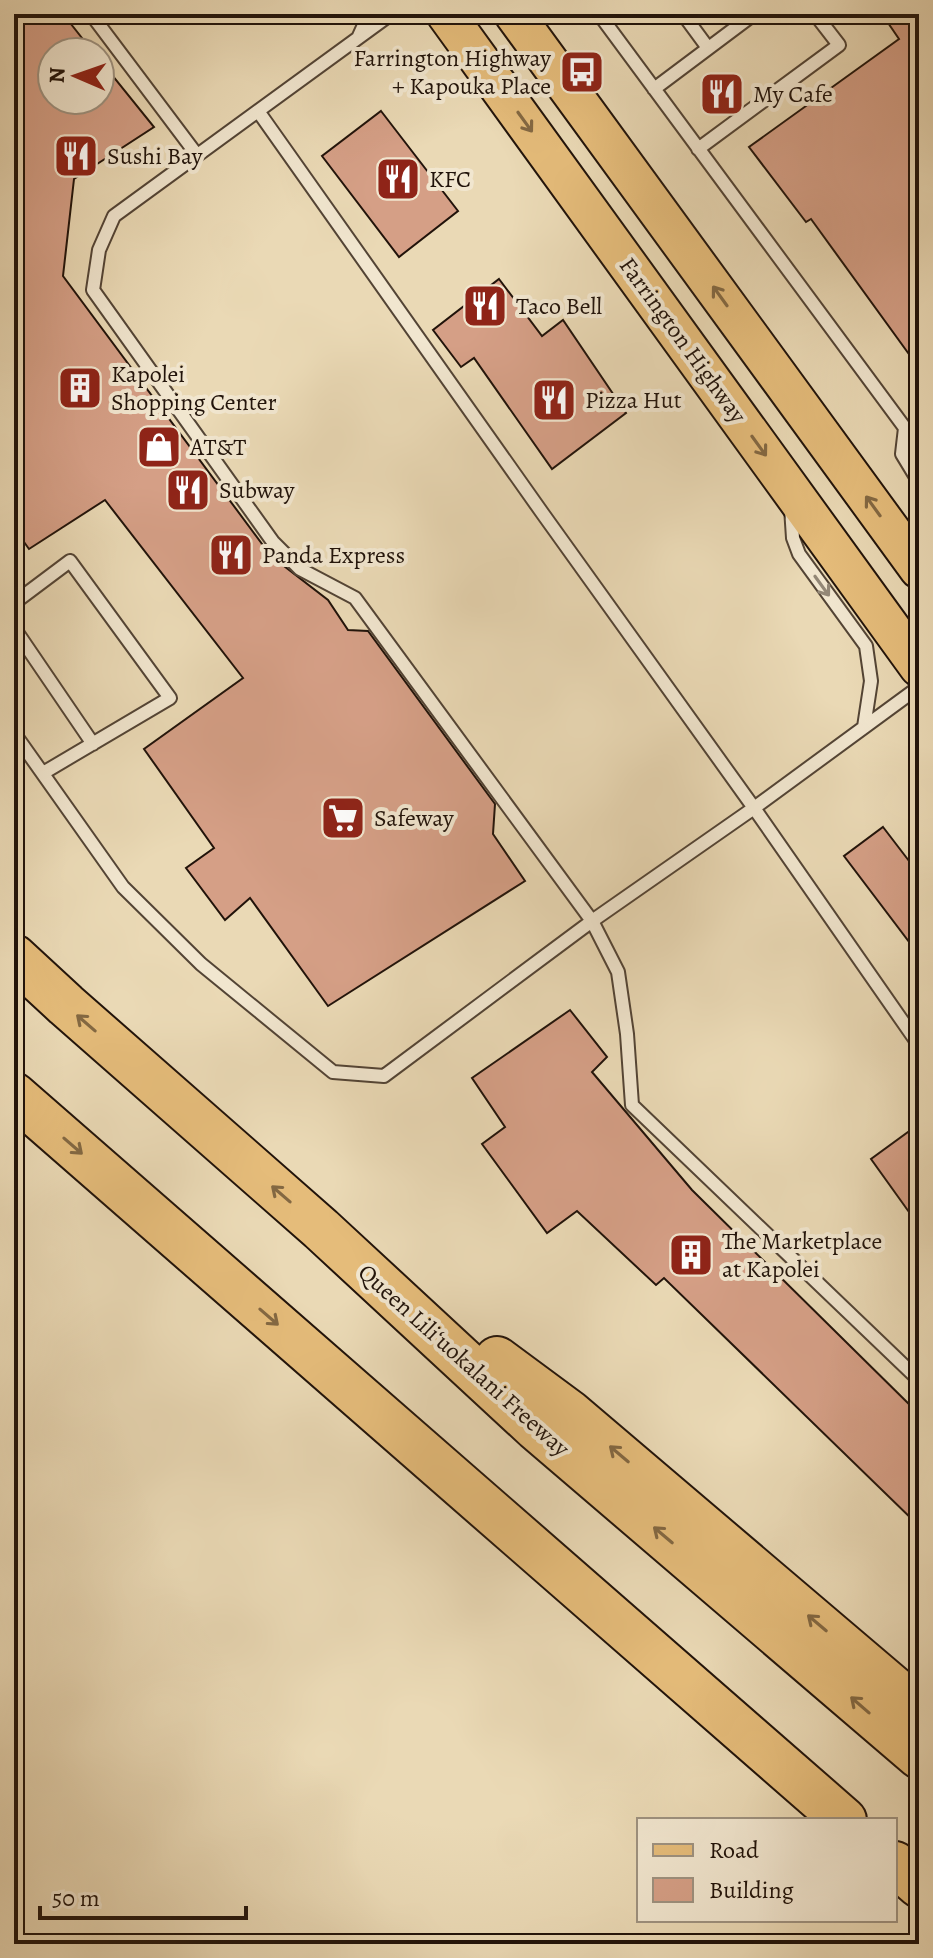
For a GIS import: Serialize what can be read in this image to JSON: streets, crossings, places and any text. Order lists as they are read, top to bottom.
{
  "streets": {
    "highway": ["Queen Liliʻuokalani Freeway"],
    "main road": ["Farrington Highway"]
  },
  "places": {
    "bus stop": ["Farrington Highway + Kapouka Place"],
    "restaurant": [
      "My Cafe",
      "Sushi Bay",
      "KFC",
      "Taco Bell",
      "Pizza Hut",
      "Subway",
      "Panda Express"
    ],
    "building": ["Kapolei Shopping Center", "The Marketplace at Kapolei"],
    "shop": ["AT&T"],
    "supermarket": ["Safeway"]
  },
  "legend": ["Road", "Building"],
  "scale_bar": "50 m",
  "north": "left"
}
